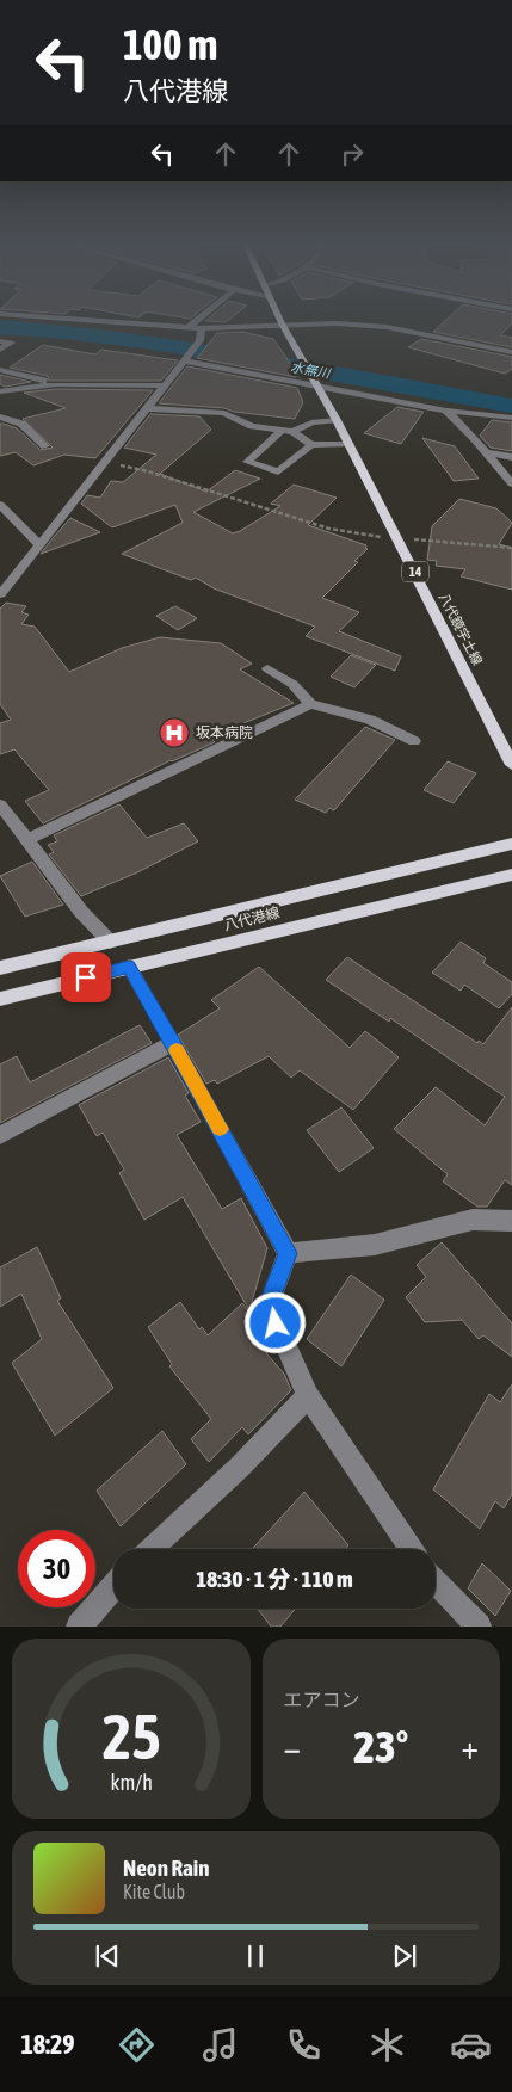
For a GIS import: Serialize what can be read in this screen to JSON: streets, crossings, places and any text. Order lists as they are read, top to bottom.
{
  "streets": {
    "main road": ["14", "八代鏡宇土線", "八代港線"]
  },
  "crossings": [
    ["14", "八代鏡宇土線"]
  ],
  "water": ["水無川"],
  "places": {
    "hospital": ["坂本病院"]
  },
  "page": {
    "turn": ["100 m", "八代港線"],
    "limit": "30",
    "trip": "18:30 · 1 分 · 110 m",
    "tile": "エアコン",
    "heat": ["−", "23°", "+"],
    "song": ["Neon Rain", "Kite Club"],
    "tabs": "18:29",
    "gauge": ["25", "km/h"]
  }
}
